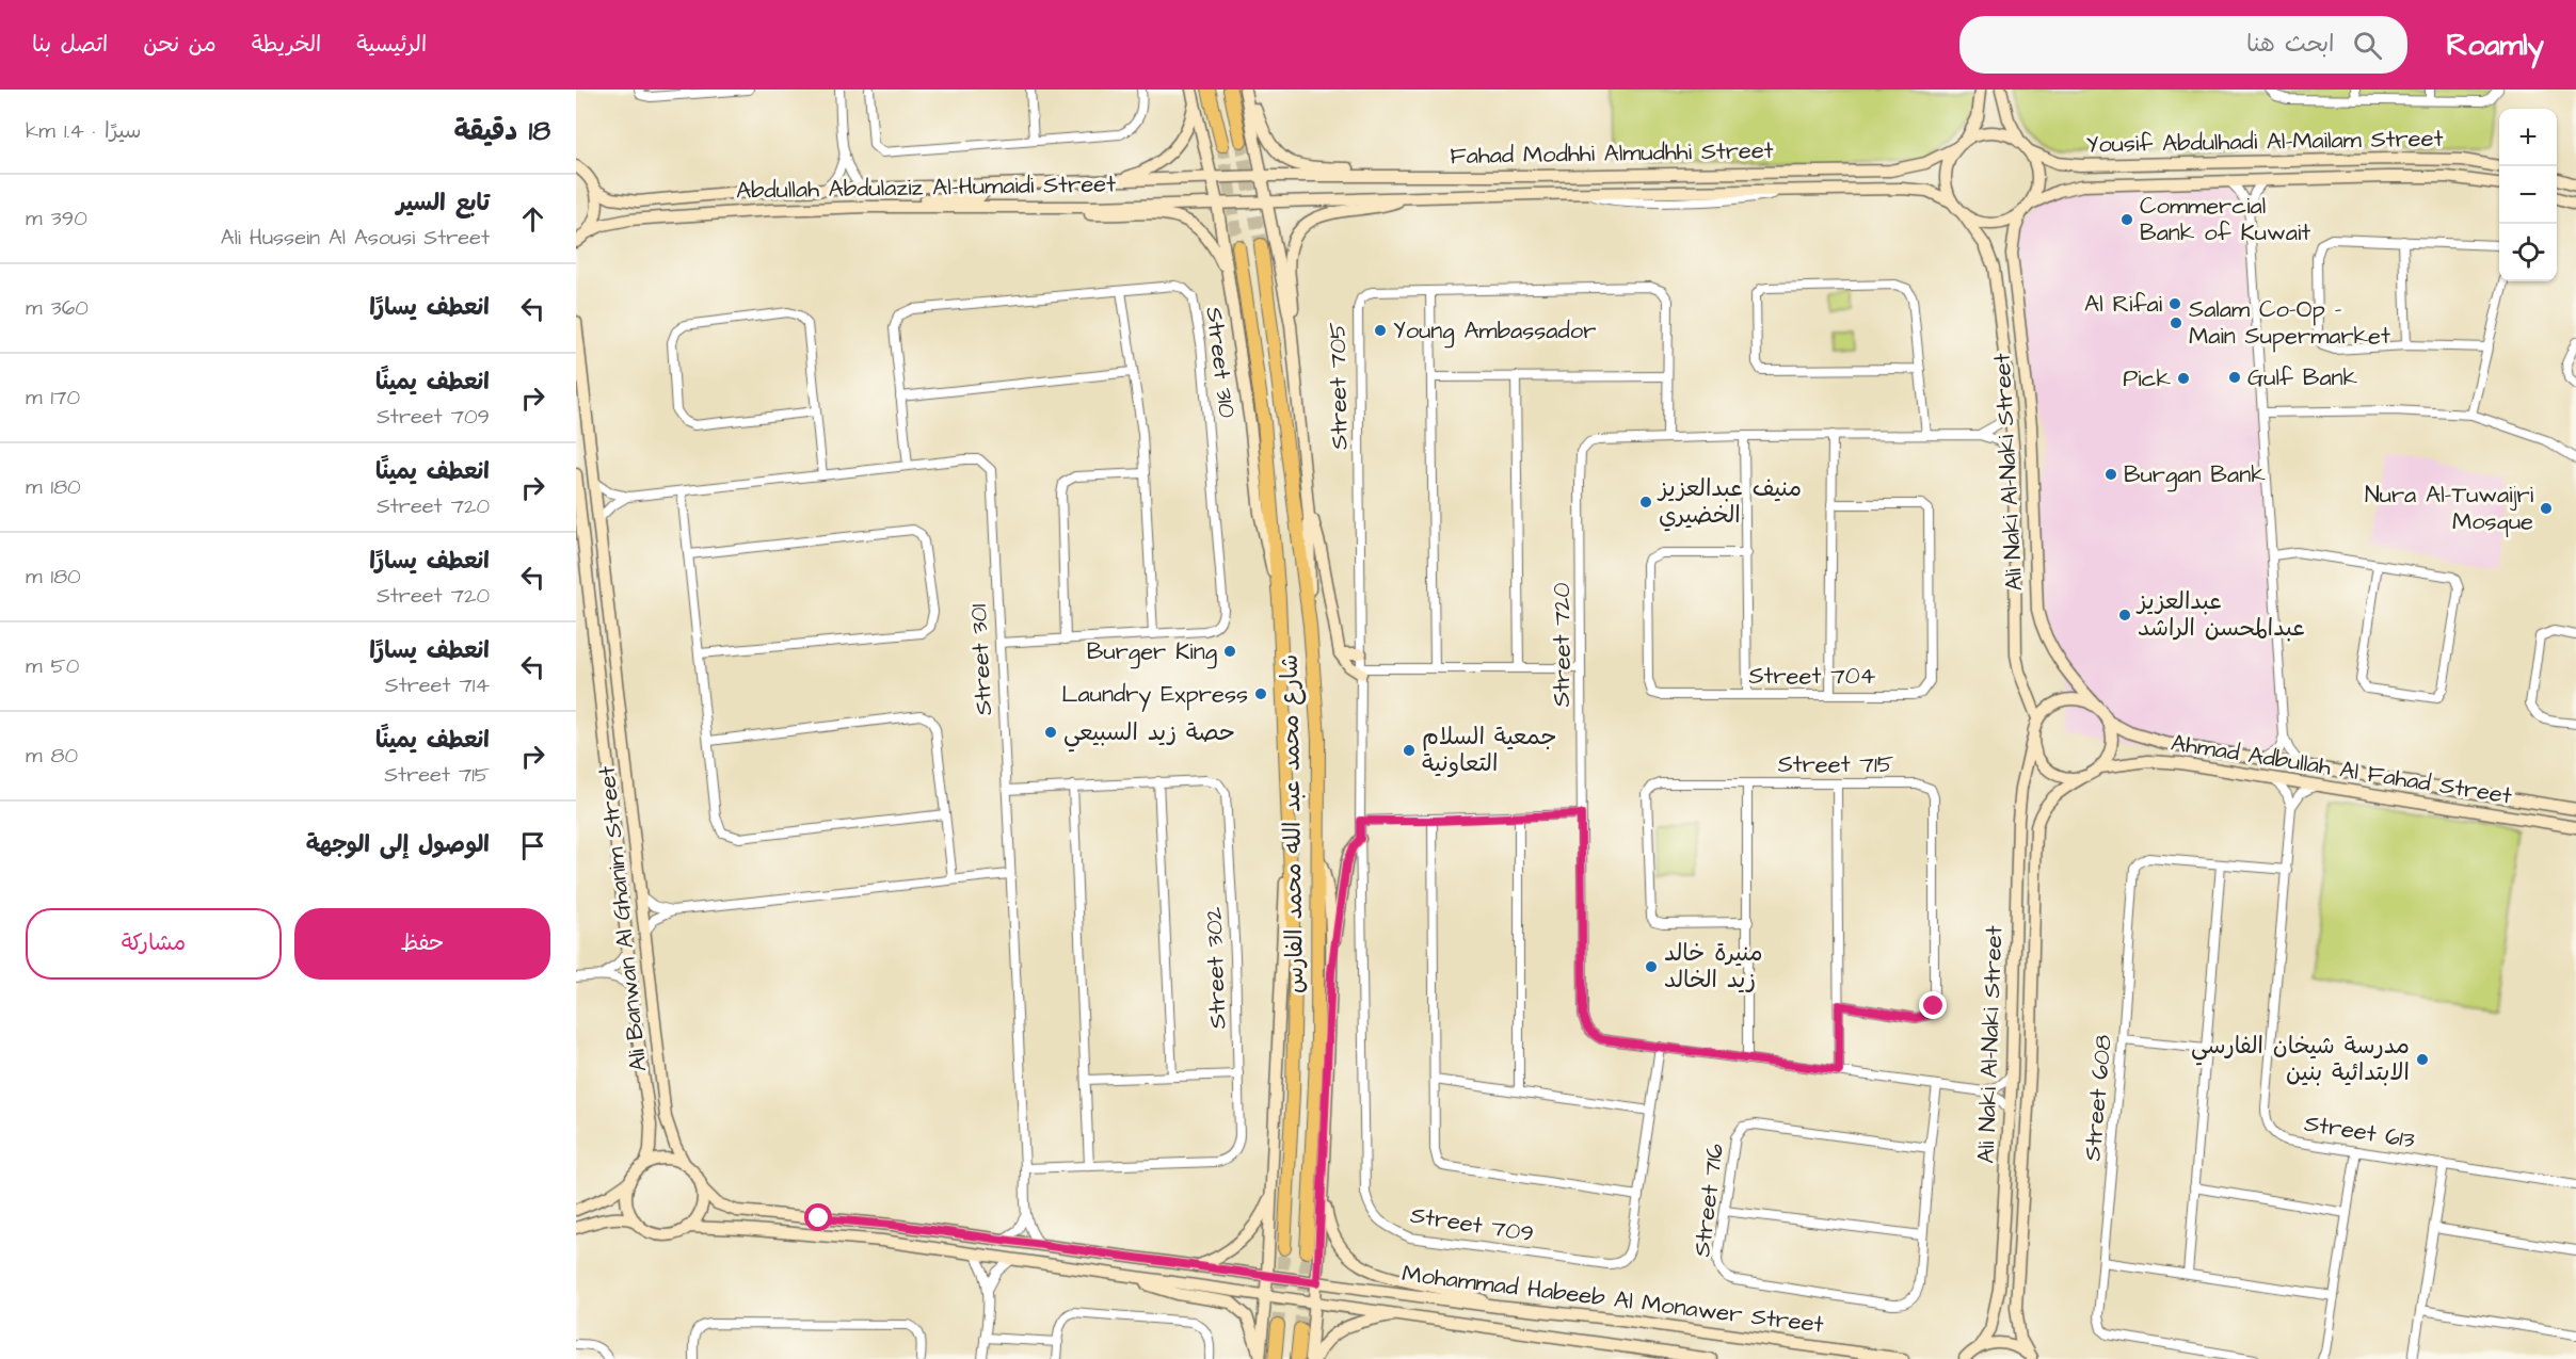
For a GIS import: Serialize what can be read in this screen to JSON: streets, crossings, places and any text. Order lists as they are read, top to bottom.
{
  "streets": {
    "main road": ["شارع محمد عبد الله محمد الفارس"],
    "street": [
      "Yousif Abdulhadi Al-Mailam Street",
      "Fahad Modhhi Almudhhi Street",
      "Abdullah Abdulaziz Al-Humaidi Street",
      "Street 310",
      "Street 705",
      "Ali Naki Al-Naki Street",
      "Street 720",
      "Street 301",
      "Street 704",
      "Street 715",
      "Ahmad Adbullah Al Fahad Street",
      "Ali Banwan Al Ghanim Street",
      "Street 302",
      "Street 608",
      "Street 613",
      "Street 716",
      "Street 709",
      "Mohammad Habeeb Al Monawer Street"
    ]
  },
  "crossings": [
    ["Yousif Abdulhadi Al-Mailam Street", "Fahad Modhhi Almudhhi Street"],
    ["Yousif Abdulhadi Al-Mailam Street", "Ali Naki Al-Naki Street"],
    ["Fahad Modhhi Almudhhi Street", "Abdullah Abdulaziz Al-Humaidi Street"],
    ["Fahad Modhhi Almudhhi Street", "Ali Naki Al-Naki Street"],
    ["Street 310", "Street 301"],
    ["Street 705", "Street 720"],
    ["Street 705", "Street 709"],
    ["Ali Naki Al-Naki Street", "Street 720"],
    ["Ali Naki Al-Naki Street", "Ahmad Adbullah Al Fahad Street"],
    ["Street 720", "Street 716"],
    ["Street 720", "Street 709"],
    ["Street 301", "Ali Banwan Al Ghanim Street"],
    ["Street 301", "Street 302"],
    ["Street 301", "Mohammad Habeeb Al Monawer Street"],
    ["Ali Banwan Al Ghanim Street", "Mohammad Habeeb Al Monawer Street"],
    ["Street 608", "Street 613"]
  ],
  "places": [
    "Commercial Bank of Kuwait",
    "Al Rifai",
    "Salam Co-Op - Main Supermarket",
    "Young Ambassador",
    "Gulf Bank",
    "Pick",
    "Burgan Bank",
    "منيف عبدالعزيز الخضيري",
    "Nura Al-Tuwaijri Mosque",
    "عبدالعزيز عبدالمحسن الراشد",
    "Burger King",
    "Laundry Express",
    "حصة زيد السبيعي",
    "جمعية السلام التعاونية",
    "منيرة خالد زيد الخالد",
    "مدرسة شيخان الفارسي الابتدائية بنين"
  ],
  "page": {
    "header": "Roamly",
    "search": "ابحث هنا",
    "nav": [
      "الرئيسية",
      "الخريطة",
      "من نحن",
      "اتصل بنا"
    ],
    "heading": ["18 دقيقة", "سيرًا · 1.4 km"],
    "map_buttons": ["+", "−"],
    "list": [
      ["تابع السير", "Ali Hussein Al Asousi Street", "390 m"],
      ["انعطف يسارًا", "360 m"],
      ["انعطف يمينًا", "Street 709", "170 m"],
      ["انعطف يمينًا", "Street 720", "180 m"],
      ["انعطف يسارًا", "Street 720", "180 m"],
      ["انعطف يسارًا", "Street 714", "50 m"],
      ["انعطف يمينًا", "Street 715", "80 m"],
      "الوصول إلى الوجهة"
    ],
    "buttons": ["حفظ", "مشاركة"]
  }
}
